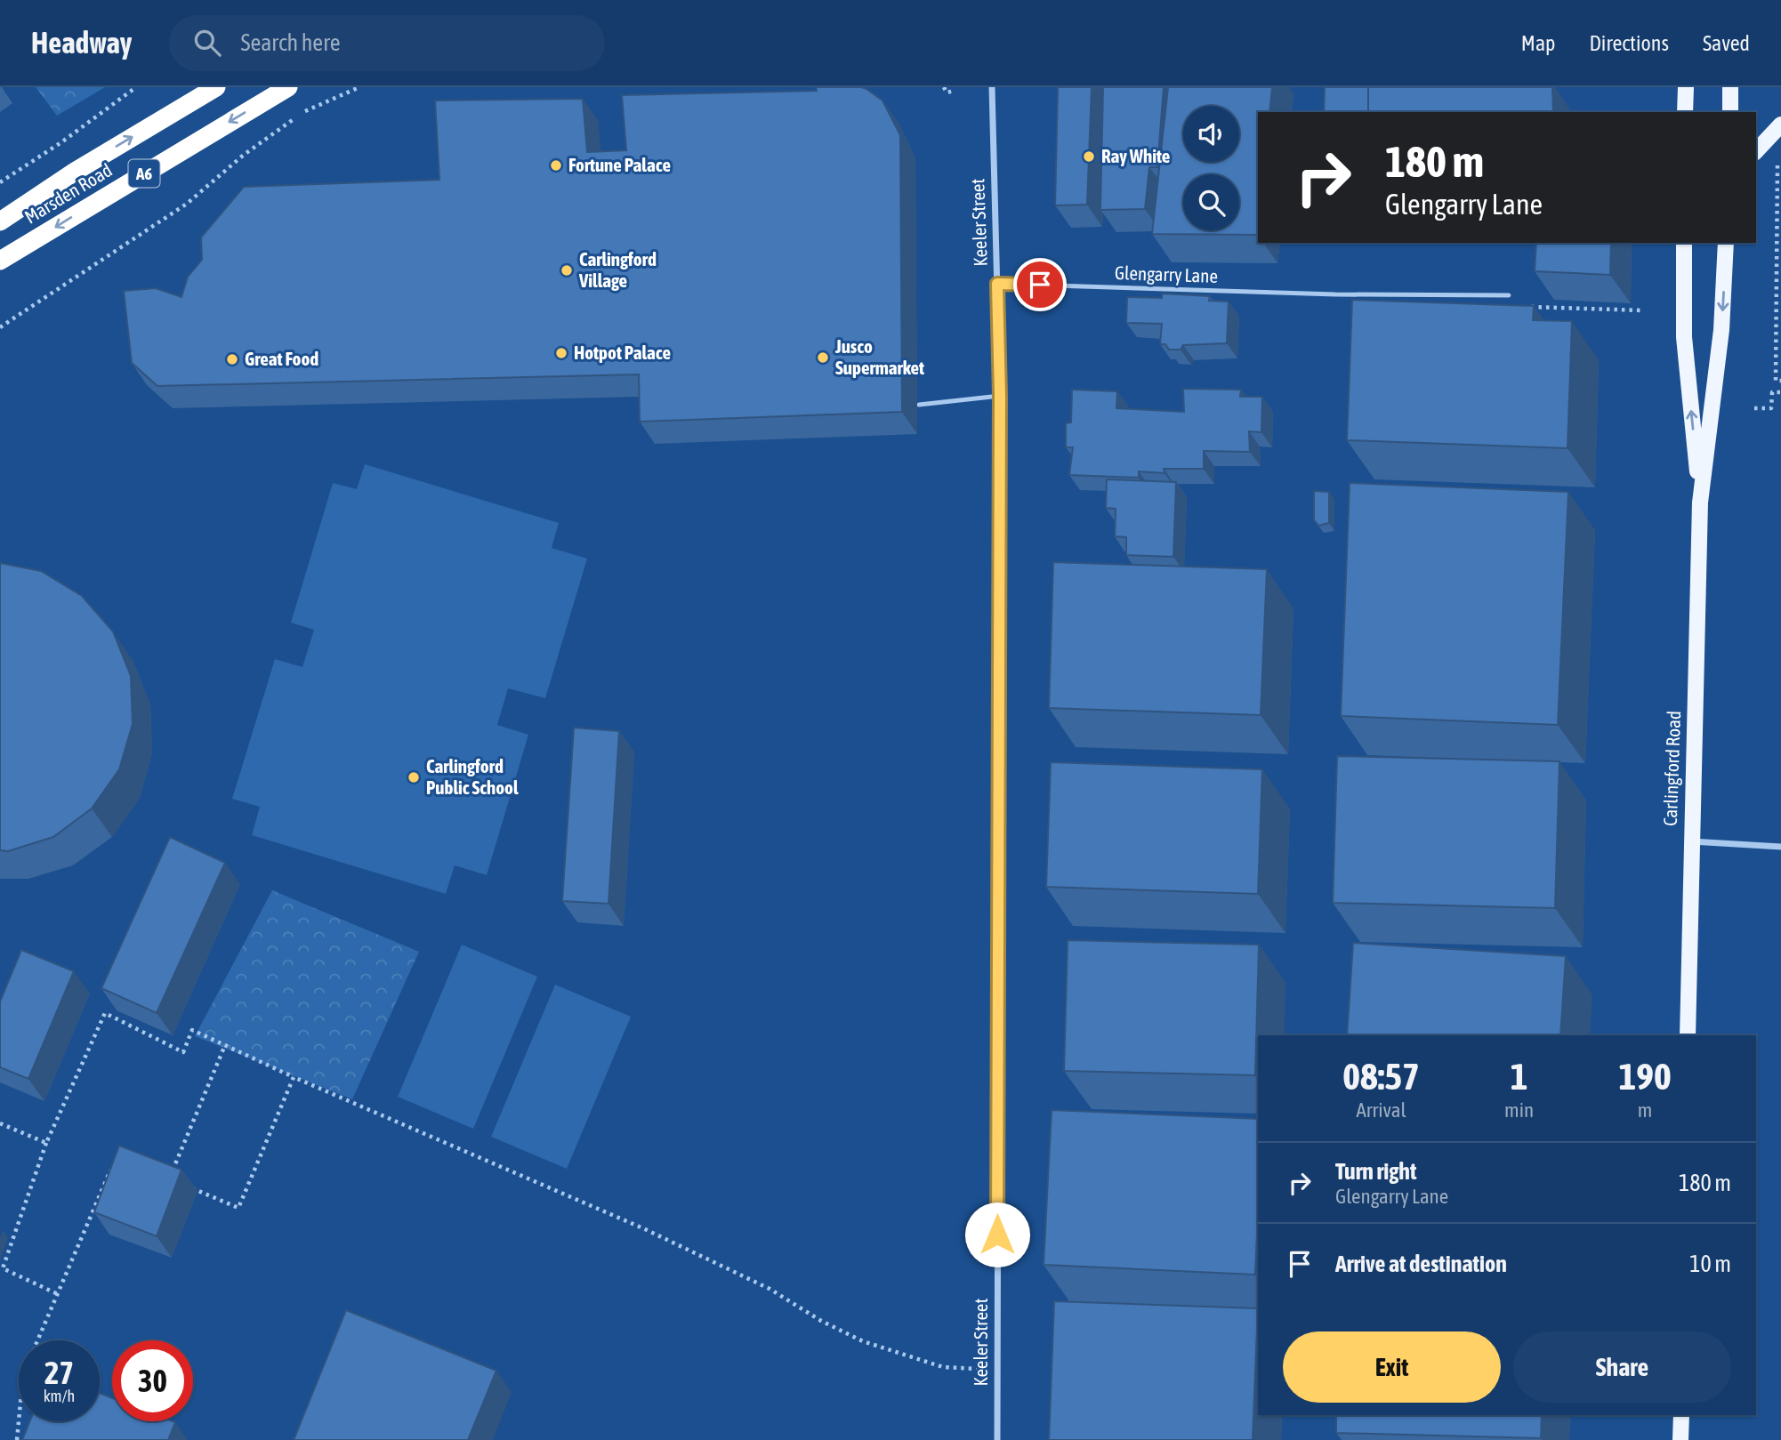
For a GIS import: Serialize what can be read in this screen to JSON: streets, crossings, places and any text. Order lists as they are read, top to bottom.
{
  "streets": {
    "highway": ["A6", "Marsden Road"],
    "main road": ["Carlingford Road"],
    "street": ["Keeler Street"],
    "lane": ["Glengarry Lane"]
  },
  "crossings": [
    ["Keeler Street", "Glengarry Lane"]
  ],
  "places": [
    "Ray White",
    "Fortune Palace",
    "Carlingford Village",
    "Hotpot Palace",
    "Jusco Supermarket",
    "Great Food",
    "Carlingford Public School"
  ],
  "page": {
    "header": "Headway",
    "search": "Search here",
    "nav": ["Map", "Directions", "Saved"],
    "turn": ["180 m", "Glengarry Lane"],
    "eta": [
      "08:57",
      "Arrival",
      "1",
      "min",
      "190",
      "m"
    ],
    "list": [
      {
        "name": "Turn right",
        "note": "Glengarry Lane",
        "value": "180 m"
      },
      {
        "name": "Arrive at destination",
        "value": "10 m"
      }
    ],
    "buttons": ["Exit", "Share"],
    "speed": "27 km/h",
    "limit": "30"
  }
}
